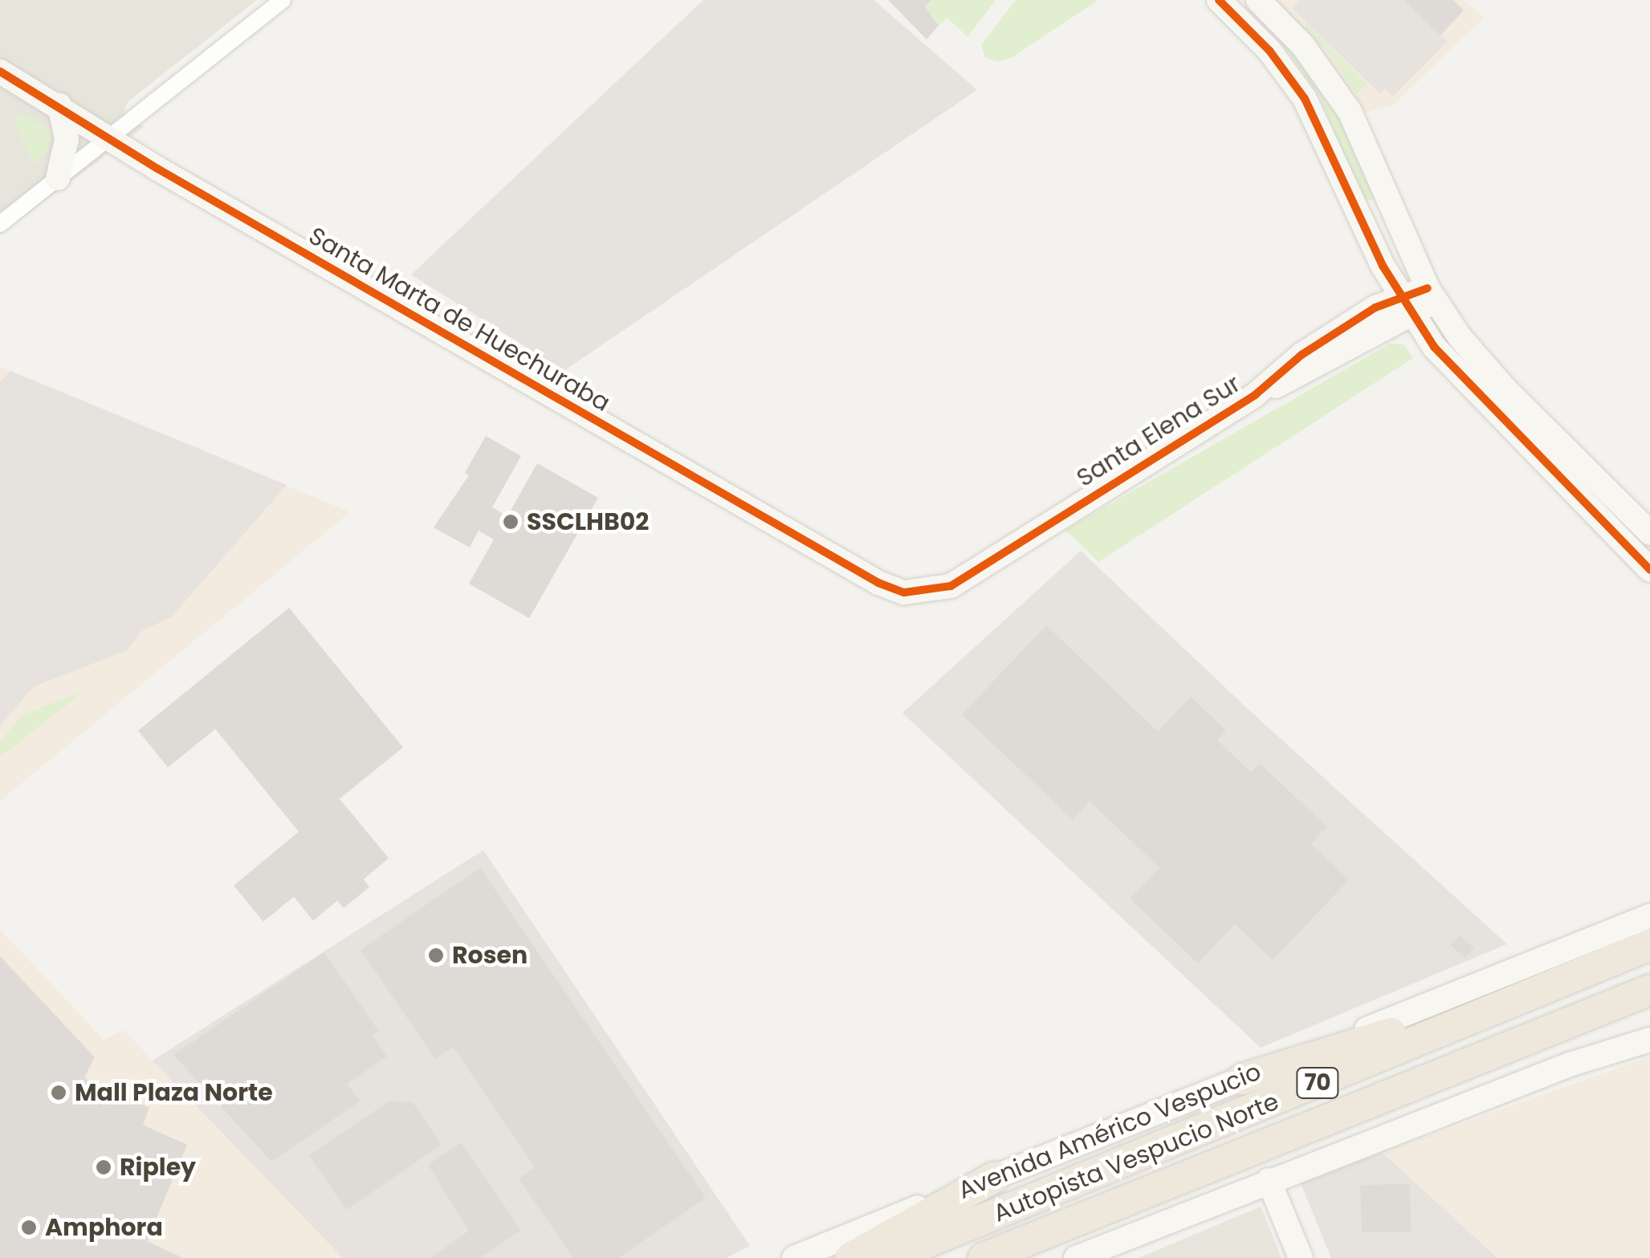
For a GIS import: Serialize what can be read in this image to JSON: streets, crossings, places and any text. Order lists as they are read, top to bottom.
{
  "streets": {
    "highway": ["70", "Autopista Vespucio Norte"],
    "street": ["Santa Marta de Huechuraba", "Santa Elena Sur", "Avenida Américo Vespucio"]
  },
  "crossings": [
    ["Santa Marta de Huechuraba", "Santa Elena Sur"]
  ],
  "places": [
    "SSCLHB02",
    "Rosen",
    "Mall Plaza Norte",
    "Ripley",
    "Amphora"
  ]
}
